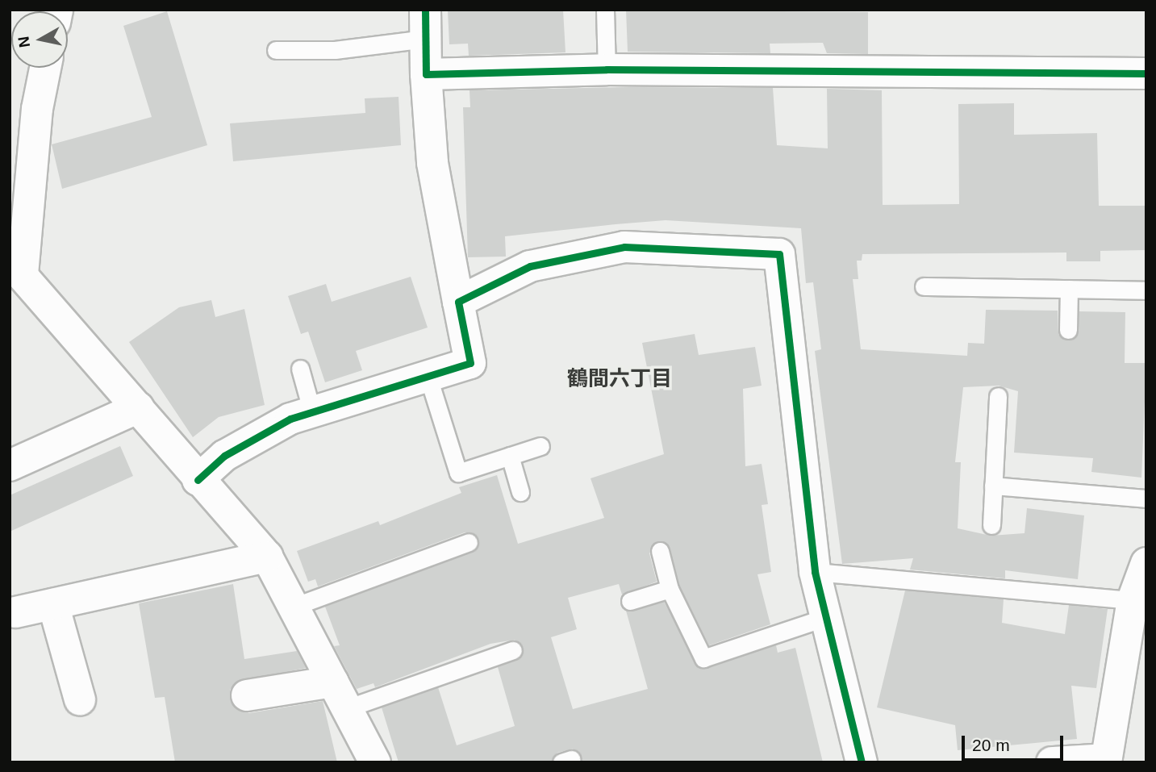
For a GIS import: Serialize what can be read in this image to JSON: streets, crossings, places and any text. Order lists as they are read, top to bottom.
{
  "districts": ["鶴間六丁目"],
  "scale_bar": "20 m",
  "north": "left"
}
